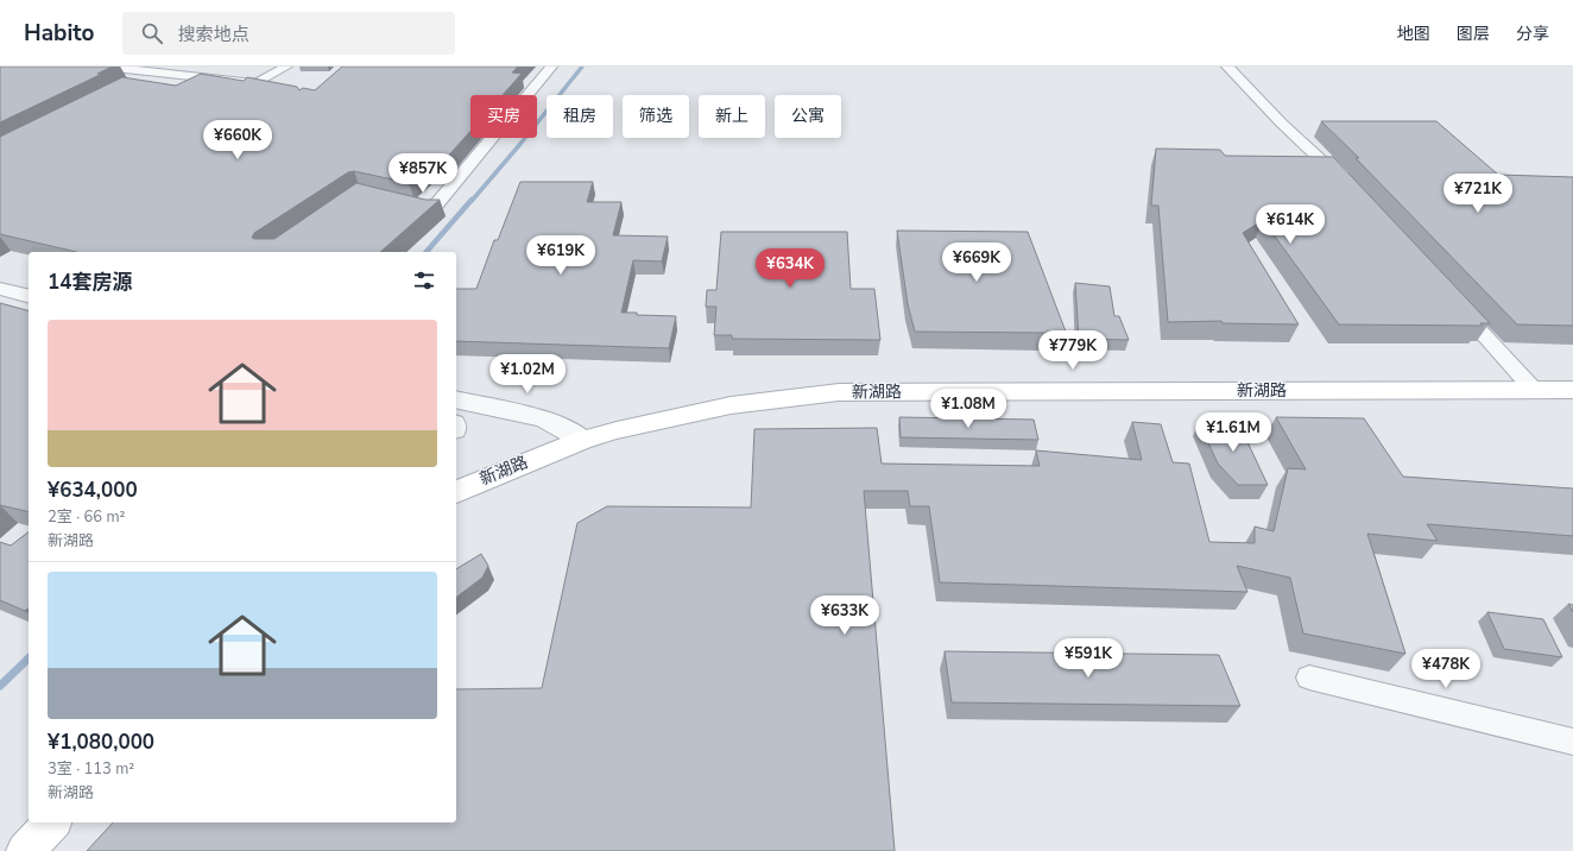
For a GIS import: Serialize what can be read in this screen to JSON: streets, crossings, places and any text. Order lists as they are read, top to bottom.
{
  "streets": {
    "main road": ["新湖路"]
  },
  "page": {
    "header": "Habito",
    "search": "搜索地点",
    "nav": ["地图", "图层", "分享"],
    "chip": [
      "买房",
      "租房",
      "筛选",
      "新上",
      "公寓"
    ],
    "price": [
      "¥660K",
      "¥857K",
      "¥721K",
      "¥614K",
      "¥619K",
      "¥669K",
      "¥634K",
      "¥779K",
      "¥1.02M",
      "¥1.08M",
      "¥1.61M",
      "¥633K",
      "¥591K",
      "¥478K"
    ],
    "heading": "14套房源",
    "list": [
      {
        "name": "¥634,000",
        "note": "2室 · 66 m² · 新湖路"
      },
      {
        "name": "¥1,080,000",
        "note": "3室 · 113 m² · 新湖路"
      }
    ]
  }
}
